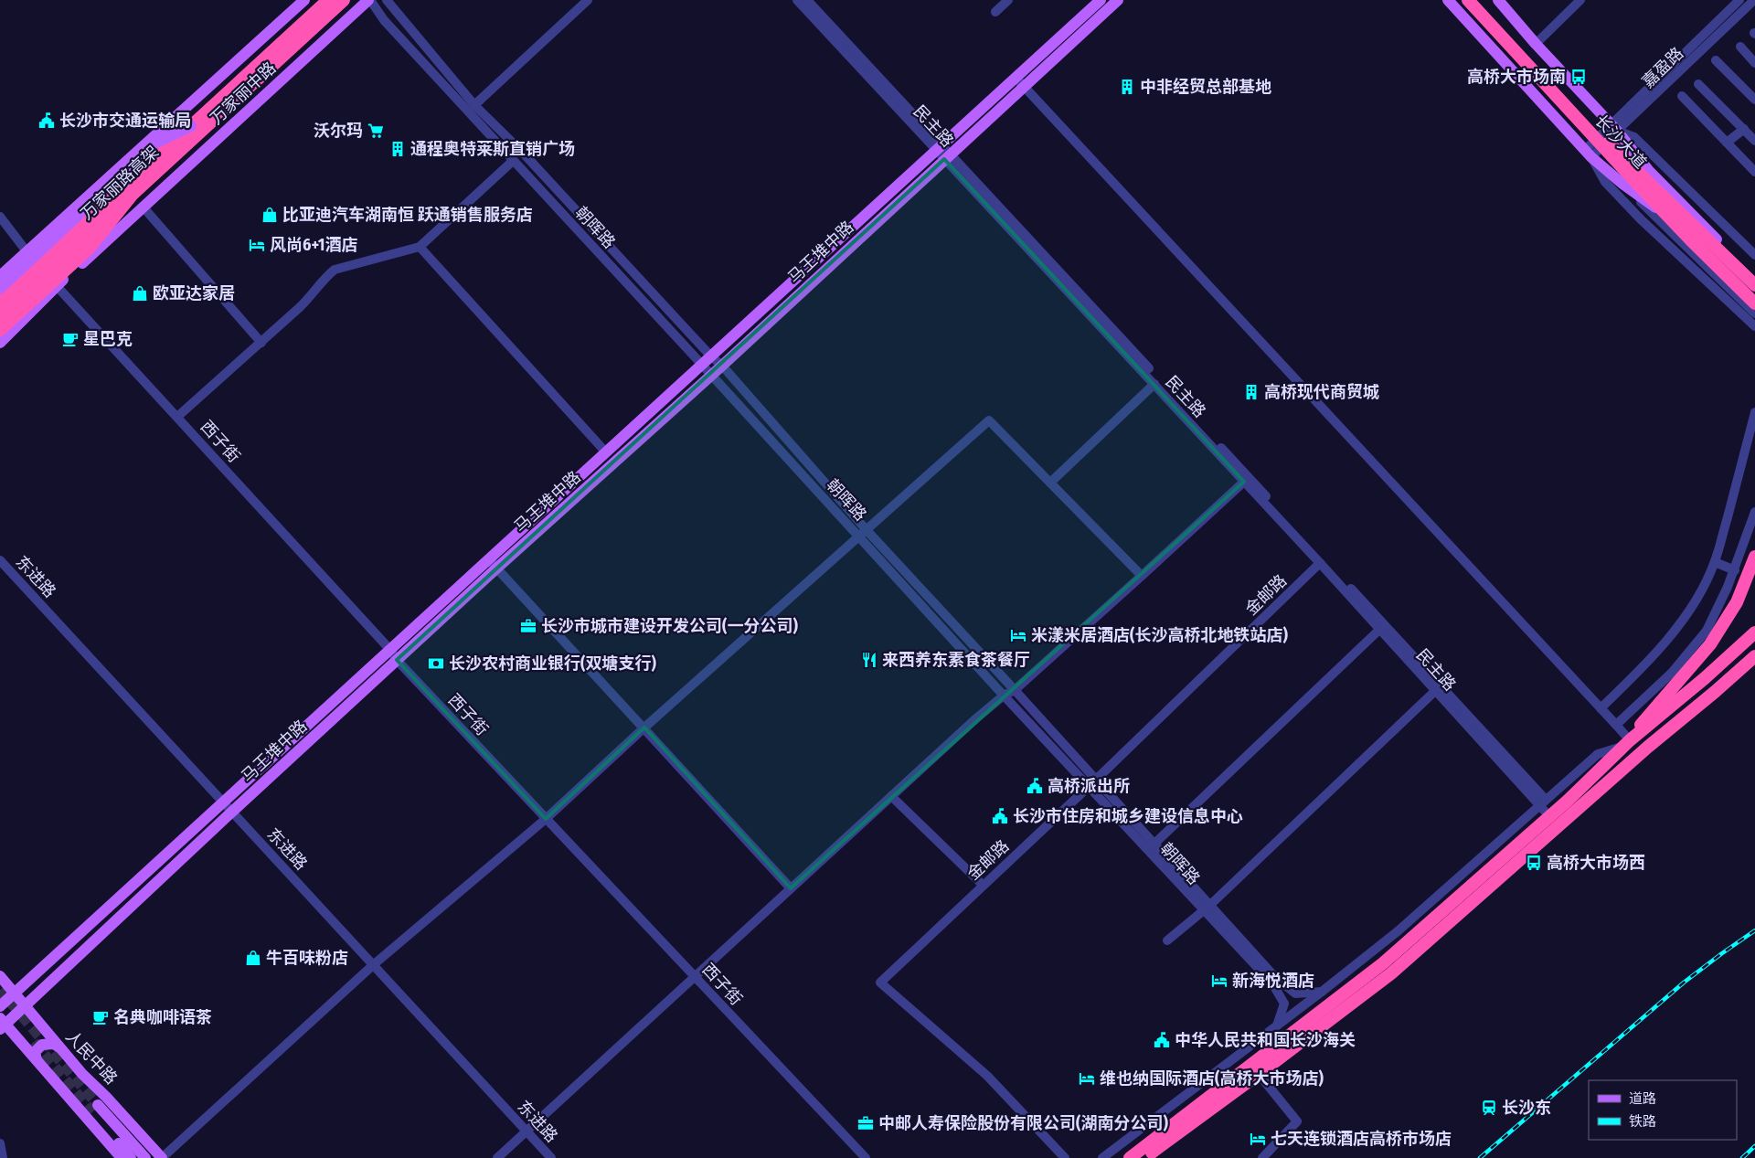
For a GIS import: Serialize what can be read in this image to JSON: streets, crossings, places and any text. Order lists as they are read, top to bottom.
{
  "streets": {
    "highway": ["长沙大道", "万家丽路高架"],
    "main road": ["万家丽中路", "马王堆中路", "人民中路"],
    "street": [
      "嘉盈路",
      "民主路",
      "朝晖路",
      "西子街",
      "东进路",
      "金邮路"
    ]
  },
  "crossings": [
    ["万家丽中路", "朝晖路"],
    ["万家丽中路", "西子街"],
    ["民主路", "马王堆中路"],
    ["民主路", "金邮路"],
    ["朝晖路", "马王堆中路"],
    ["朝晖路", "金邮路"],
    ["马王堆中路", "西子街"],
    ["马王堆中路", "东进路"],
    ["马王堆中路", "人民中路"]
  ],
  "places": {
    "bus stop": ["高桥大市场南", "高桥大市场西"],
    "building": ["中非经贸总部基地", "通程奥特莱斯直销广场", "高桥现代商贸城"],
    "public building": [
      "长沙市交通运输局",
      "高桥派出所",
      "长沙市住房和城乡建设信息中心",
      "中华人民共和国长沙海关"
    ],
    "supermarket": ["沃尔玛"],
    "shop": ["比亚迪汽车湖南恒 跃通销售服务店", "欧亚达家居", "牛百味粉店"],
    "hotel": [
      "风尚6+1酒店",
      "米漾米居酒店(长沙高桥北地铁站店)",
      "新海悦酒店",
      "维也纳国际酒店(高桥大市场店)",
      "七天连锁酒店高桥市场店"
    ],
    "cafe": ["星巴克", "名典咖啡语茶"],
    "office": ["长沙市城市建设开发公司(一分公司)", "中邮人寿保险股份有限公司(湖南分公司)"],
    "restaurant": ["来西养东素食茶餐厅"],
    "bank": ["长沙农村商业银行(双塘支行)"],
    "station": ["长沙东"]
  },
  "legend": ["道路", "铁路"]
}
